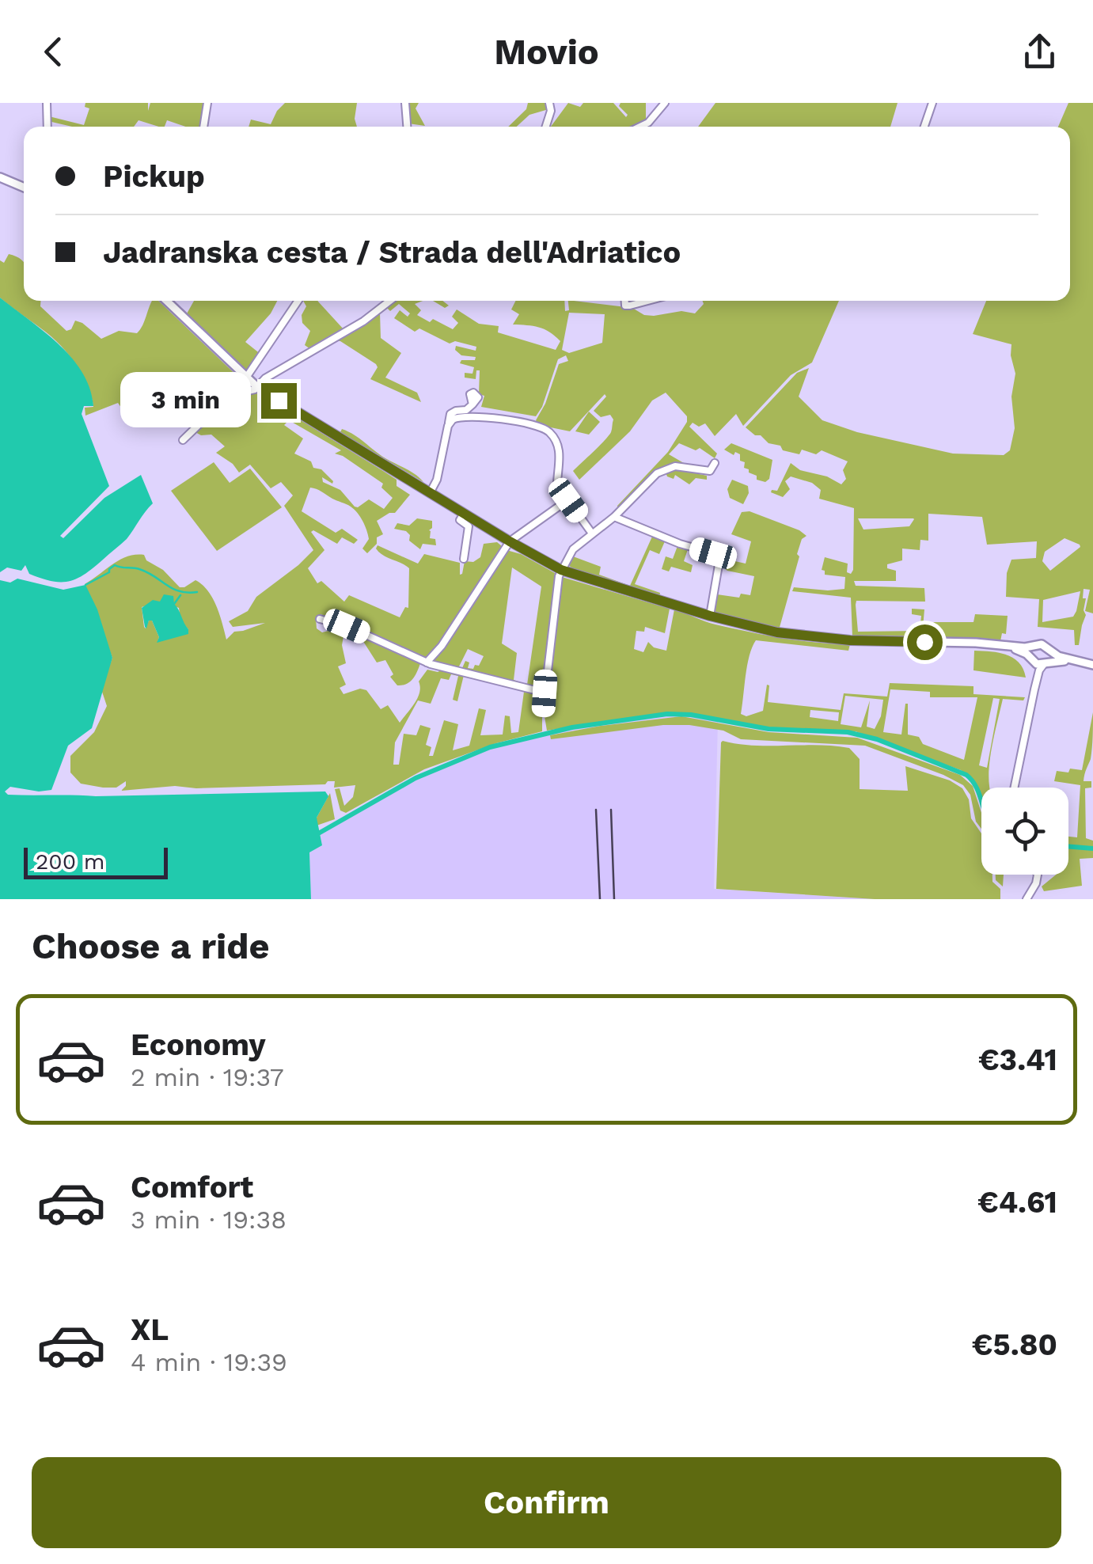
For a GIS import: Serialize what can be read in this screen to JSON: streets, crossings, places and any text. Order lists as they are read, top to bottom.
{
  "scale_bar": "200 m",
  "page": {
    "header": "Movio",
    "banner": ["Pickup", "Jadranska cesta / Strada dell'Adriatico"],
    "bubble": "3 min",
    "scale": "200 m",
    "heading": "Choose a ride",
    "list": [
      {
        "name": "Economy",
        "note": "2 min · 19:37",
        "value": "€3.41"
      },
      {
        "name": "Comfort",
        "note": "3 min · 19:38",
        "value": "€4.61"
      },
      {
        "name": "XL",
        "note": "4 min · 19:39",
        "value": "€5.80"
      }
    ],
    "buttons": "Confirm"
  }
}
